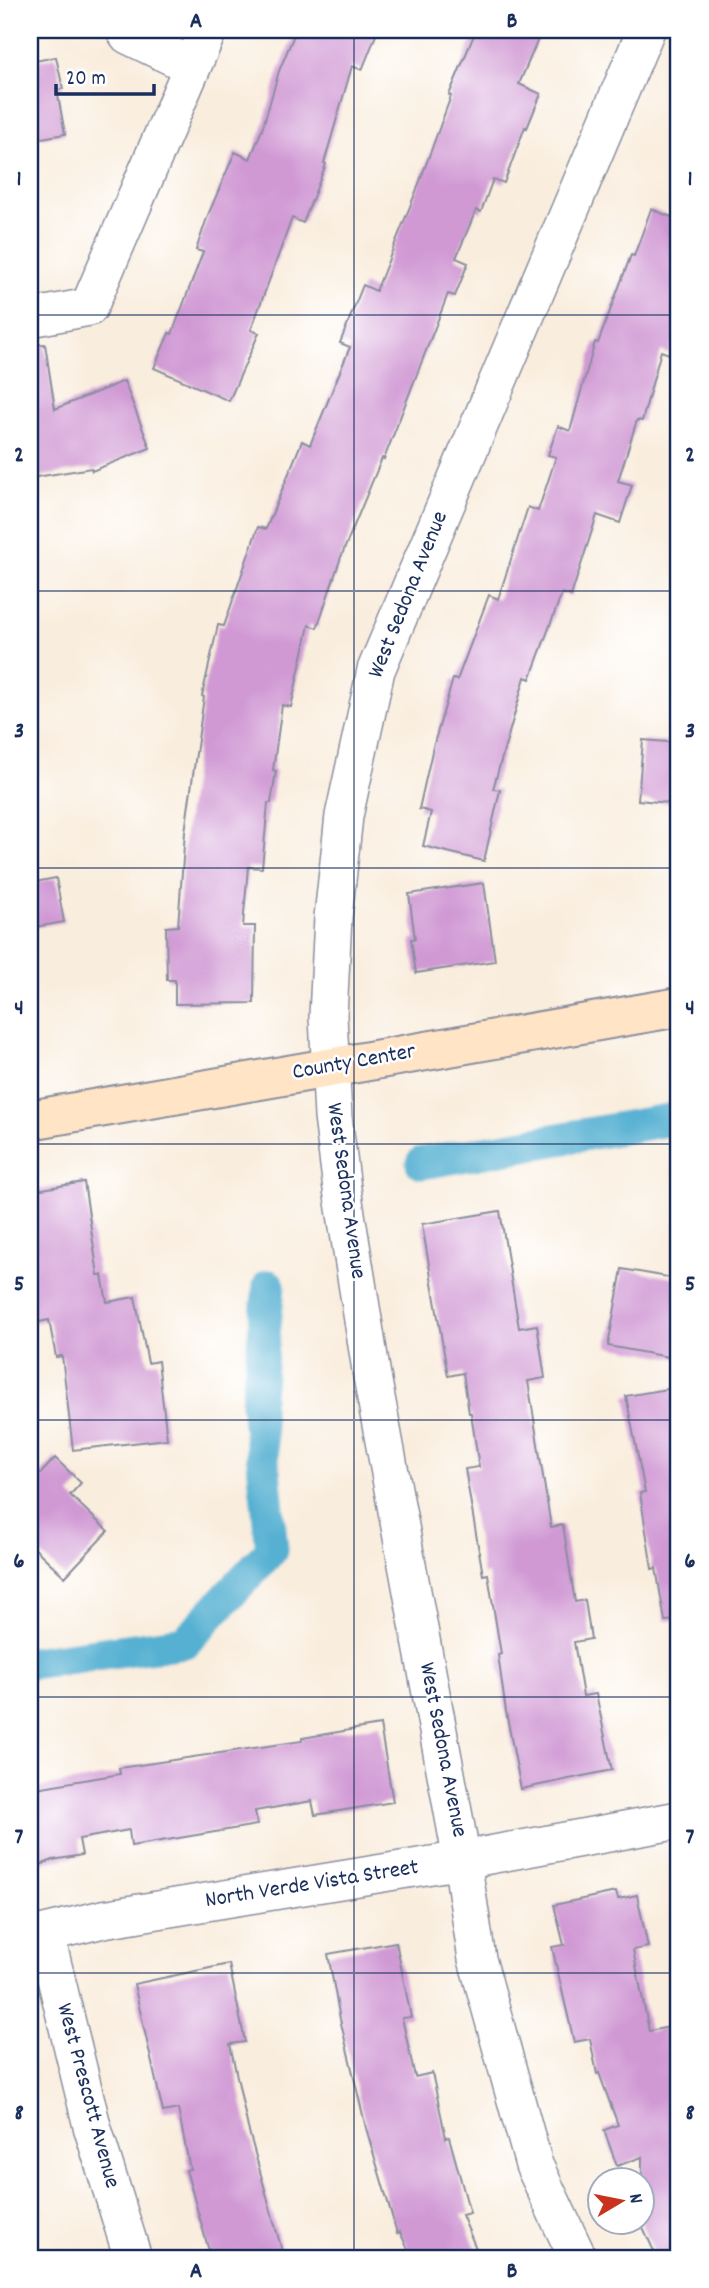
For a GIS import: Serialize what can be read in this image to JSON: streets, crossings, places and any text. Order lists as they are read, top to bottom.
{
  "streets": {
    "street": [
      "West Sedona Avenue",
      "County Center",
      "North Verde Vista Street",
      "West Prescott Avenue"
    ]
  },
  "crossings": [
    ["West Sedona Avenue", "County Center"],
    ["West Sedona Avenue", "North Verde Vista Street"],
    ["North Verde Vista Street", "West Prescott Avenue"]
  ],
  "scale_bar": "20 m",
  "north": "right",
  "grid": {
    "columns": ["A", "B"],
    "rows": [
      "1",
      "2",
      "3",
      "4",
      "5",
      "6",
      "7",
      "8"
    ]
  }
}
